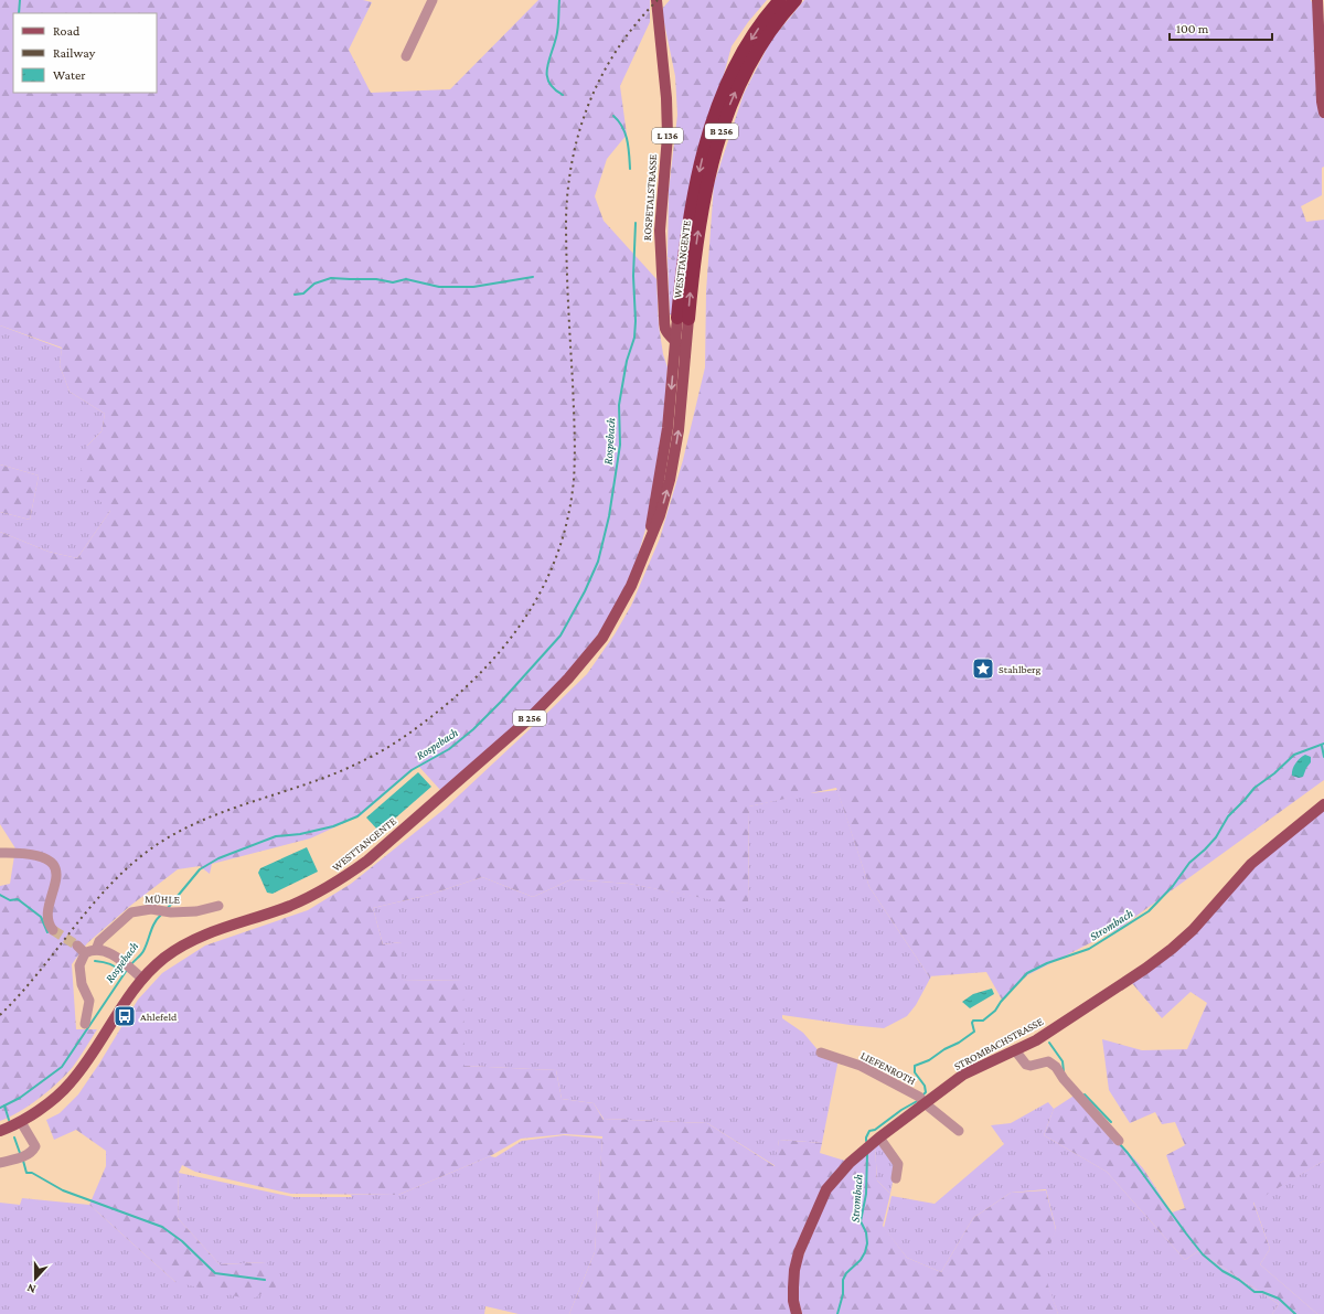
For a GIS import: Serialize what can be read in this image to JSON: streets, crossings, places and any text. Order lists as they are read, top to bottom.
{
  "streets": {
    "highway": ["B 256", "WESTTANGENTE"],
    "main road": ["L 136", "ROSPETALSTRASSE", "STROMBACHSTRASSE"],
    "street": ["MÜHLE", "LIEFENROTH"]
  },
  "crossings": [
    ["ROSPETALSTRASSE", "WESTTANGENTE"],
    ["STROMBACHSTRASSE", "LIEFENROTH"]
  ],
  "water": ["Rospebach", "Strombach"],
  "places": {
    "place": ["Stahlberg"],
    "bus stop": ["Ahlefeld"]
  },
  "legend": ["Road", "Railway", "Water"],
  "scale_bar": "100 m",
  "north": "bottom"
}
